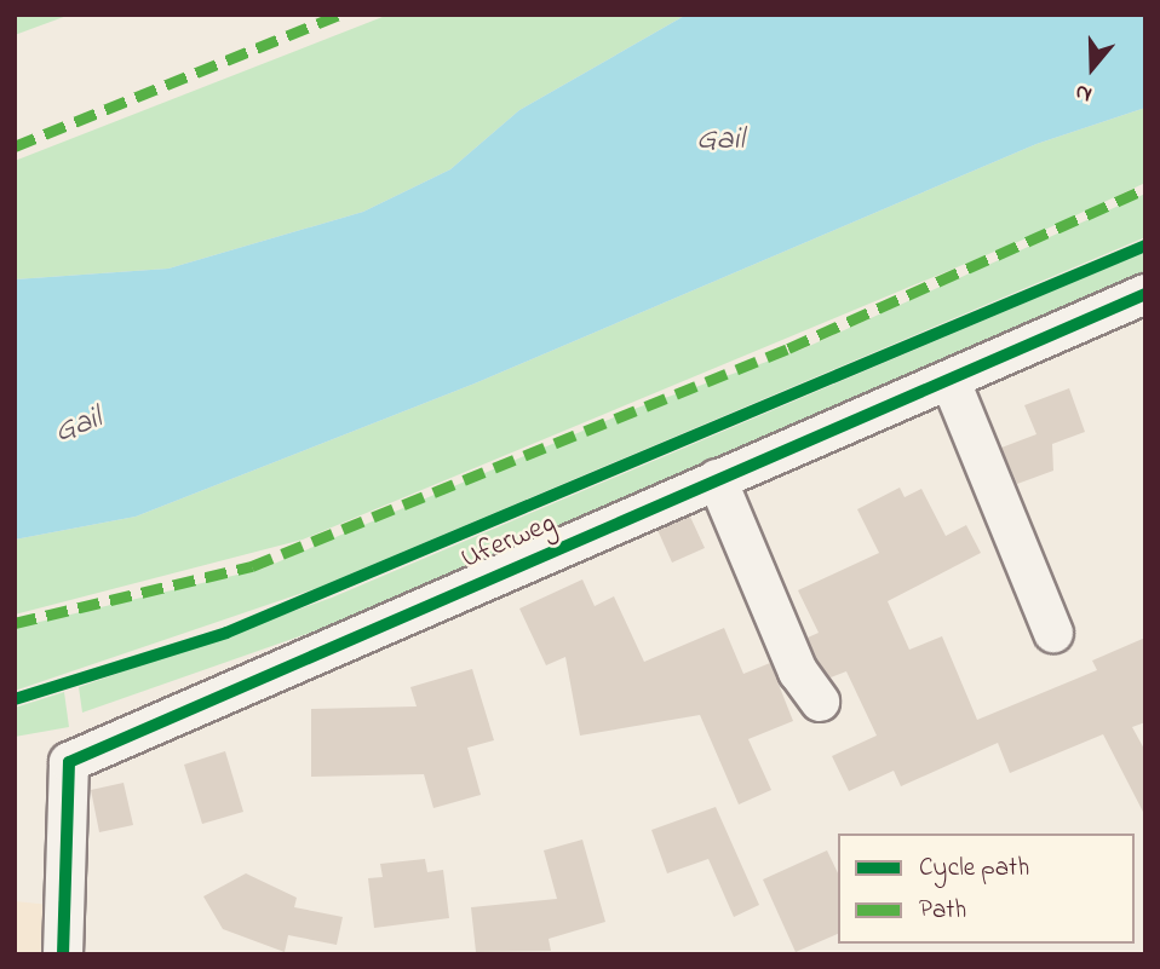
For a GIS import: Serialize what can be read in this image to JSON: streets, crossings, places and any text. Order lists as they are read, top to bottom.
{
  "streets": {
    "street": ["Uferweg"]
  },
  "water": ["Gail"],
  "legend": ["Cycle path", "Path"],
  "north": "bottom"
}
